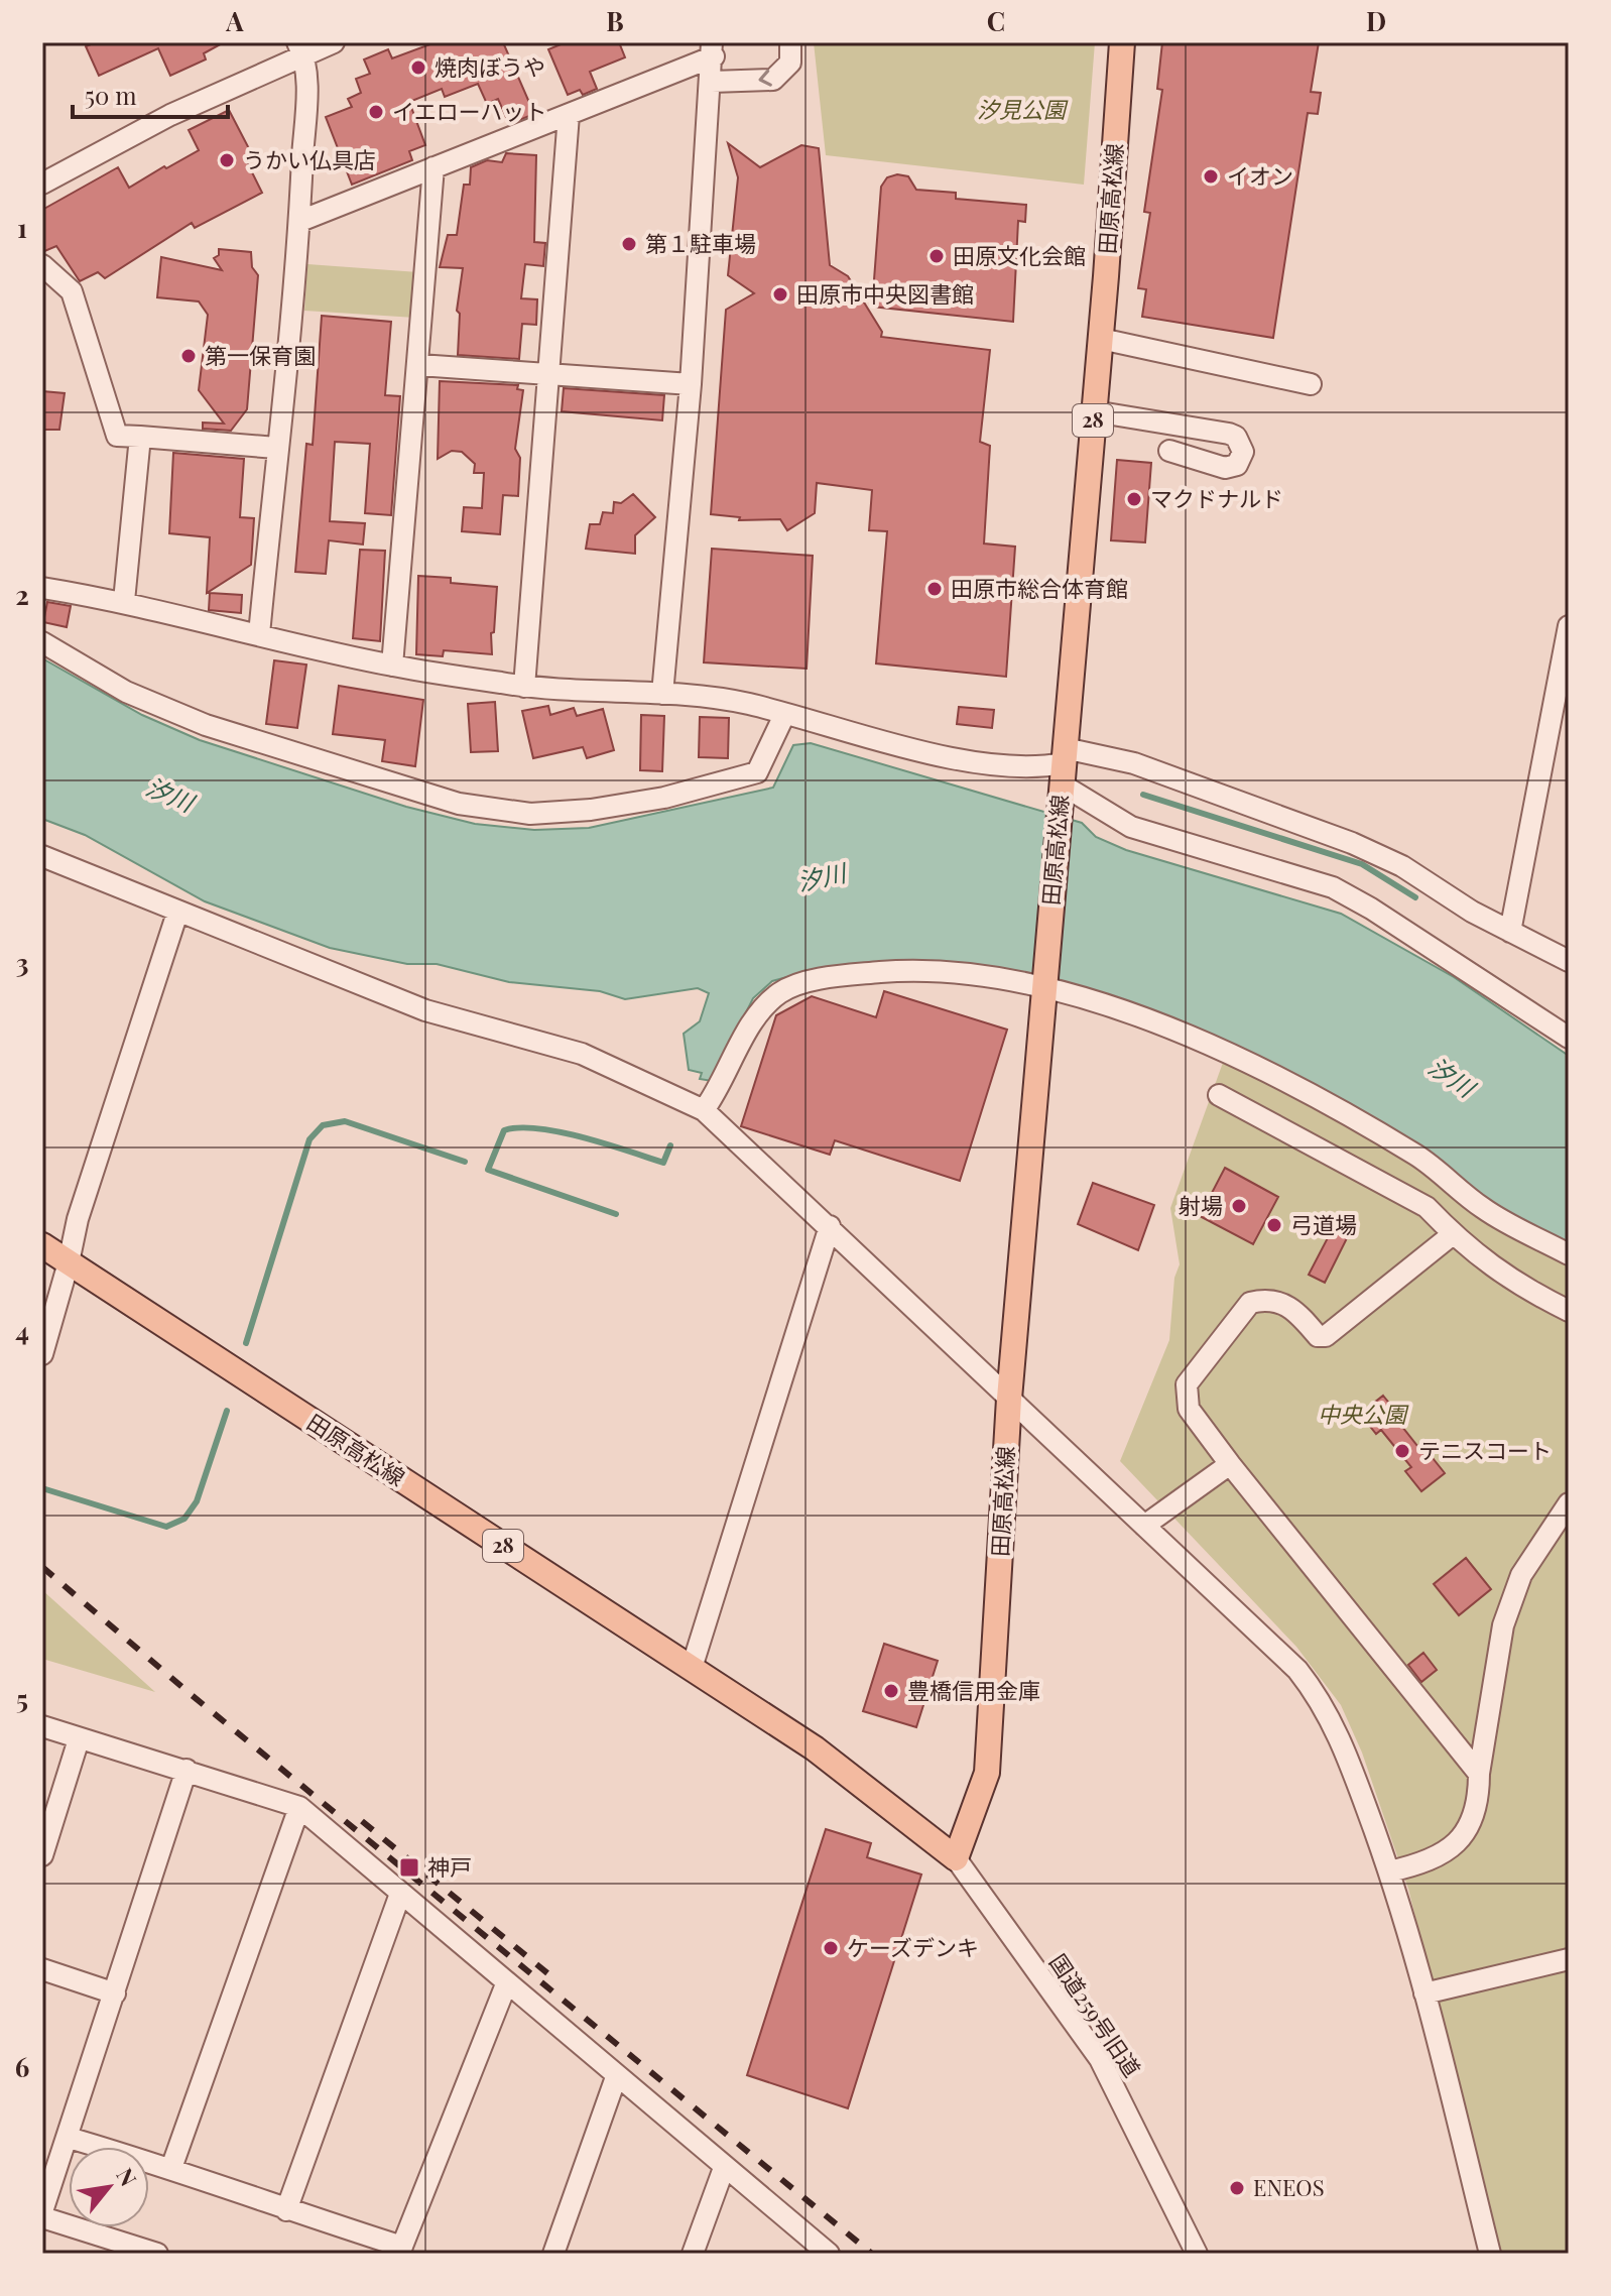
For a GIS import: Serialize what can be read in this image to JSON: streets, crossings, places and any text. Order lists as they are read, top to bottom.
{
  "streets": {
    "main road": ["田原高松線", "28"],
    "street": ["国道259号旧道"]
  },
  "crossings": [
    ["田原高松線", "国道259号旧道"]
  ],
  "water": ["汐川"],
  "parks": ["汐見公園", "中央公園"],
  "places": {
    "other": [
      "焼肉ぼうや",
      "イエローハット",
      "うかい仏具店",
      "イオン",
      "第１駐車場",
      "田原文化会館",
      "田原市中央図書館",
      "第一保育園",
      "マクドナルド",
      "田原市総合体育館",
      "射場",
      "弓道場",
      "テニスコート",
      "豊橋信用金庫",
      "ケーズデンキ",
      "ENEOS"
    ],
    "transit": ["神戸"]
  },
  "scale_bar": "50 m",
  "north": "top right",
  "grid": {
    "columns": [
      "A",
      "B",
      "C",
      "D"
    ],
    "rows": [
      "1",
      "2",
      "3",
      "4",
      "5",
      "6"
    ]
  }
}
